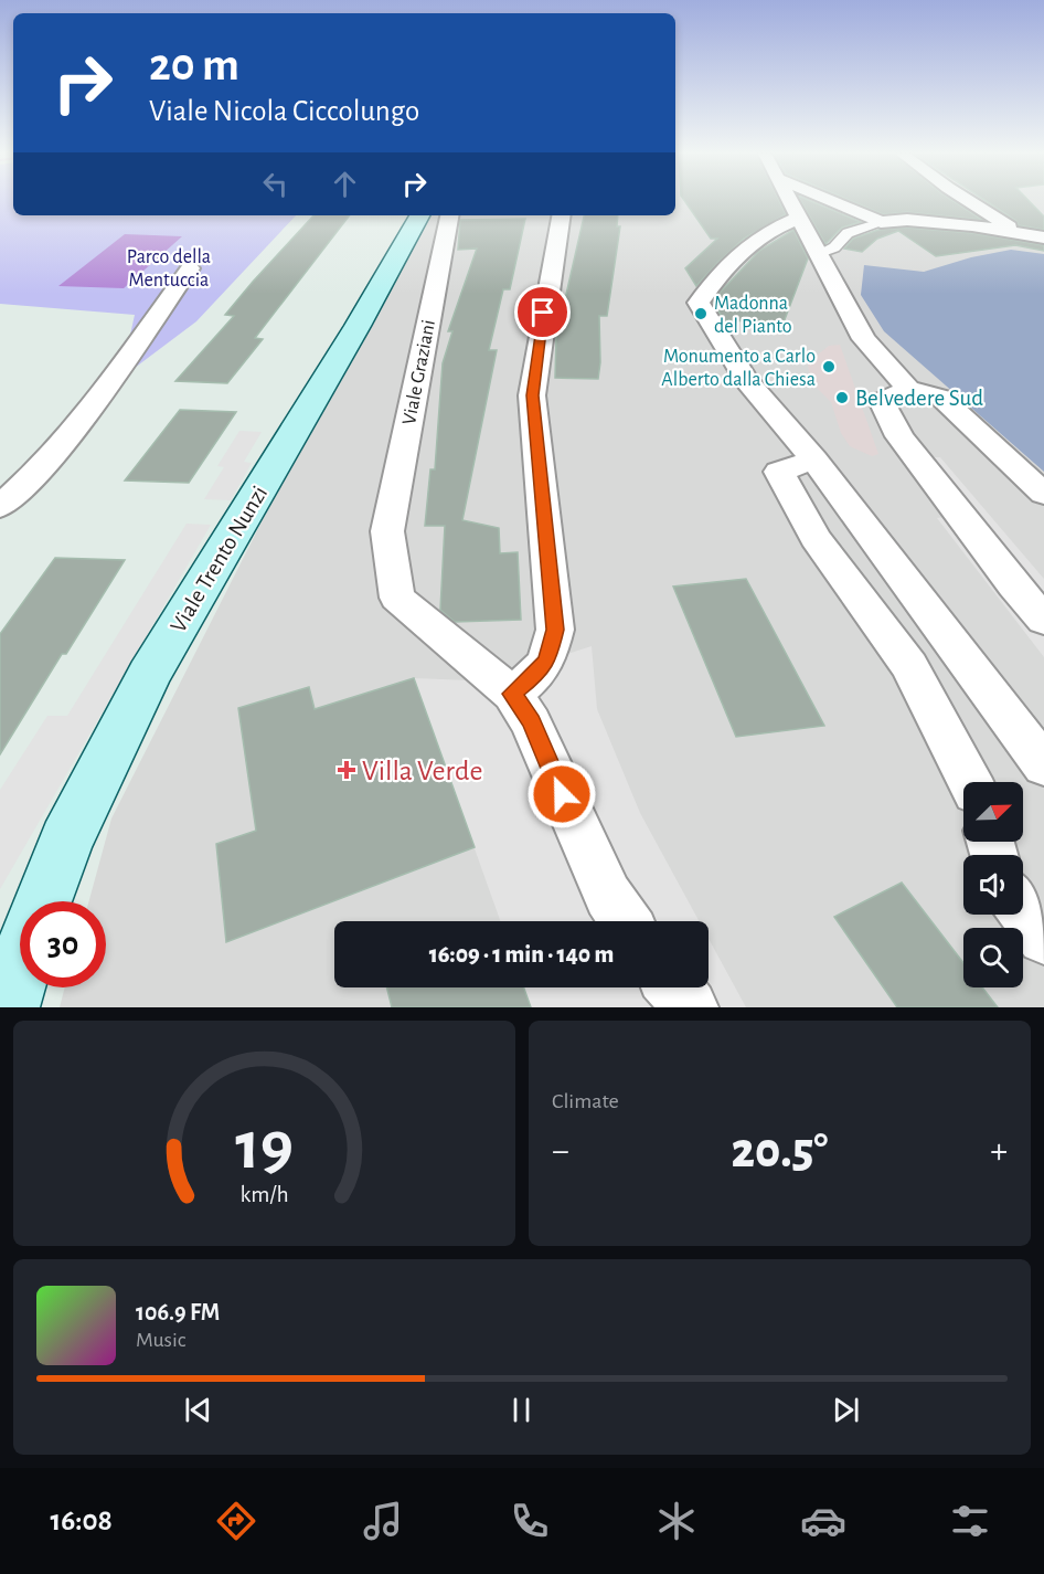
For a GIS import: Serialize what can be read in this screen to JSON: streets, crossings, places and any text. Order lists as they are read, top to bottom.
{
  "streets": {
    "main road": ["Viale Trento Nunzi"],
    "street": ["Viale Graziani"]
  },
  "parks": ["Parco della Mentuccia"],
  "places": {
    "other": ["Madonna del Pianto", "Monumento a Carlo Alberto dalla Chiesa", "Belvedere Sud"],
    "health": ["Villa Verde"]
  },
  "north": "top right",
  "page": {
    "turn": ["20 m", "Viale Nicola Ciccolungo"],
    "limit": "30",
    "trip": "16:09 · 1 min · 140 m",
    "tile": "Climate",
    "heat": ["−", "20.5°", "+"],
    "song": ["106.9 FM", "Music"],
    "tabs": "16:08",
    "gauge": ["19", "km/h"]
  }
}
